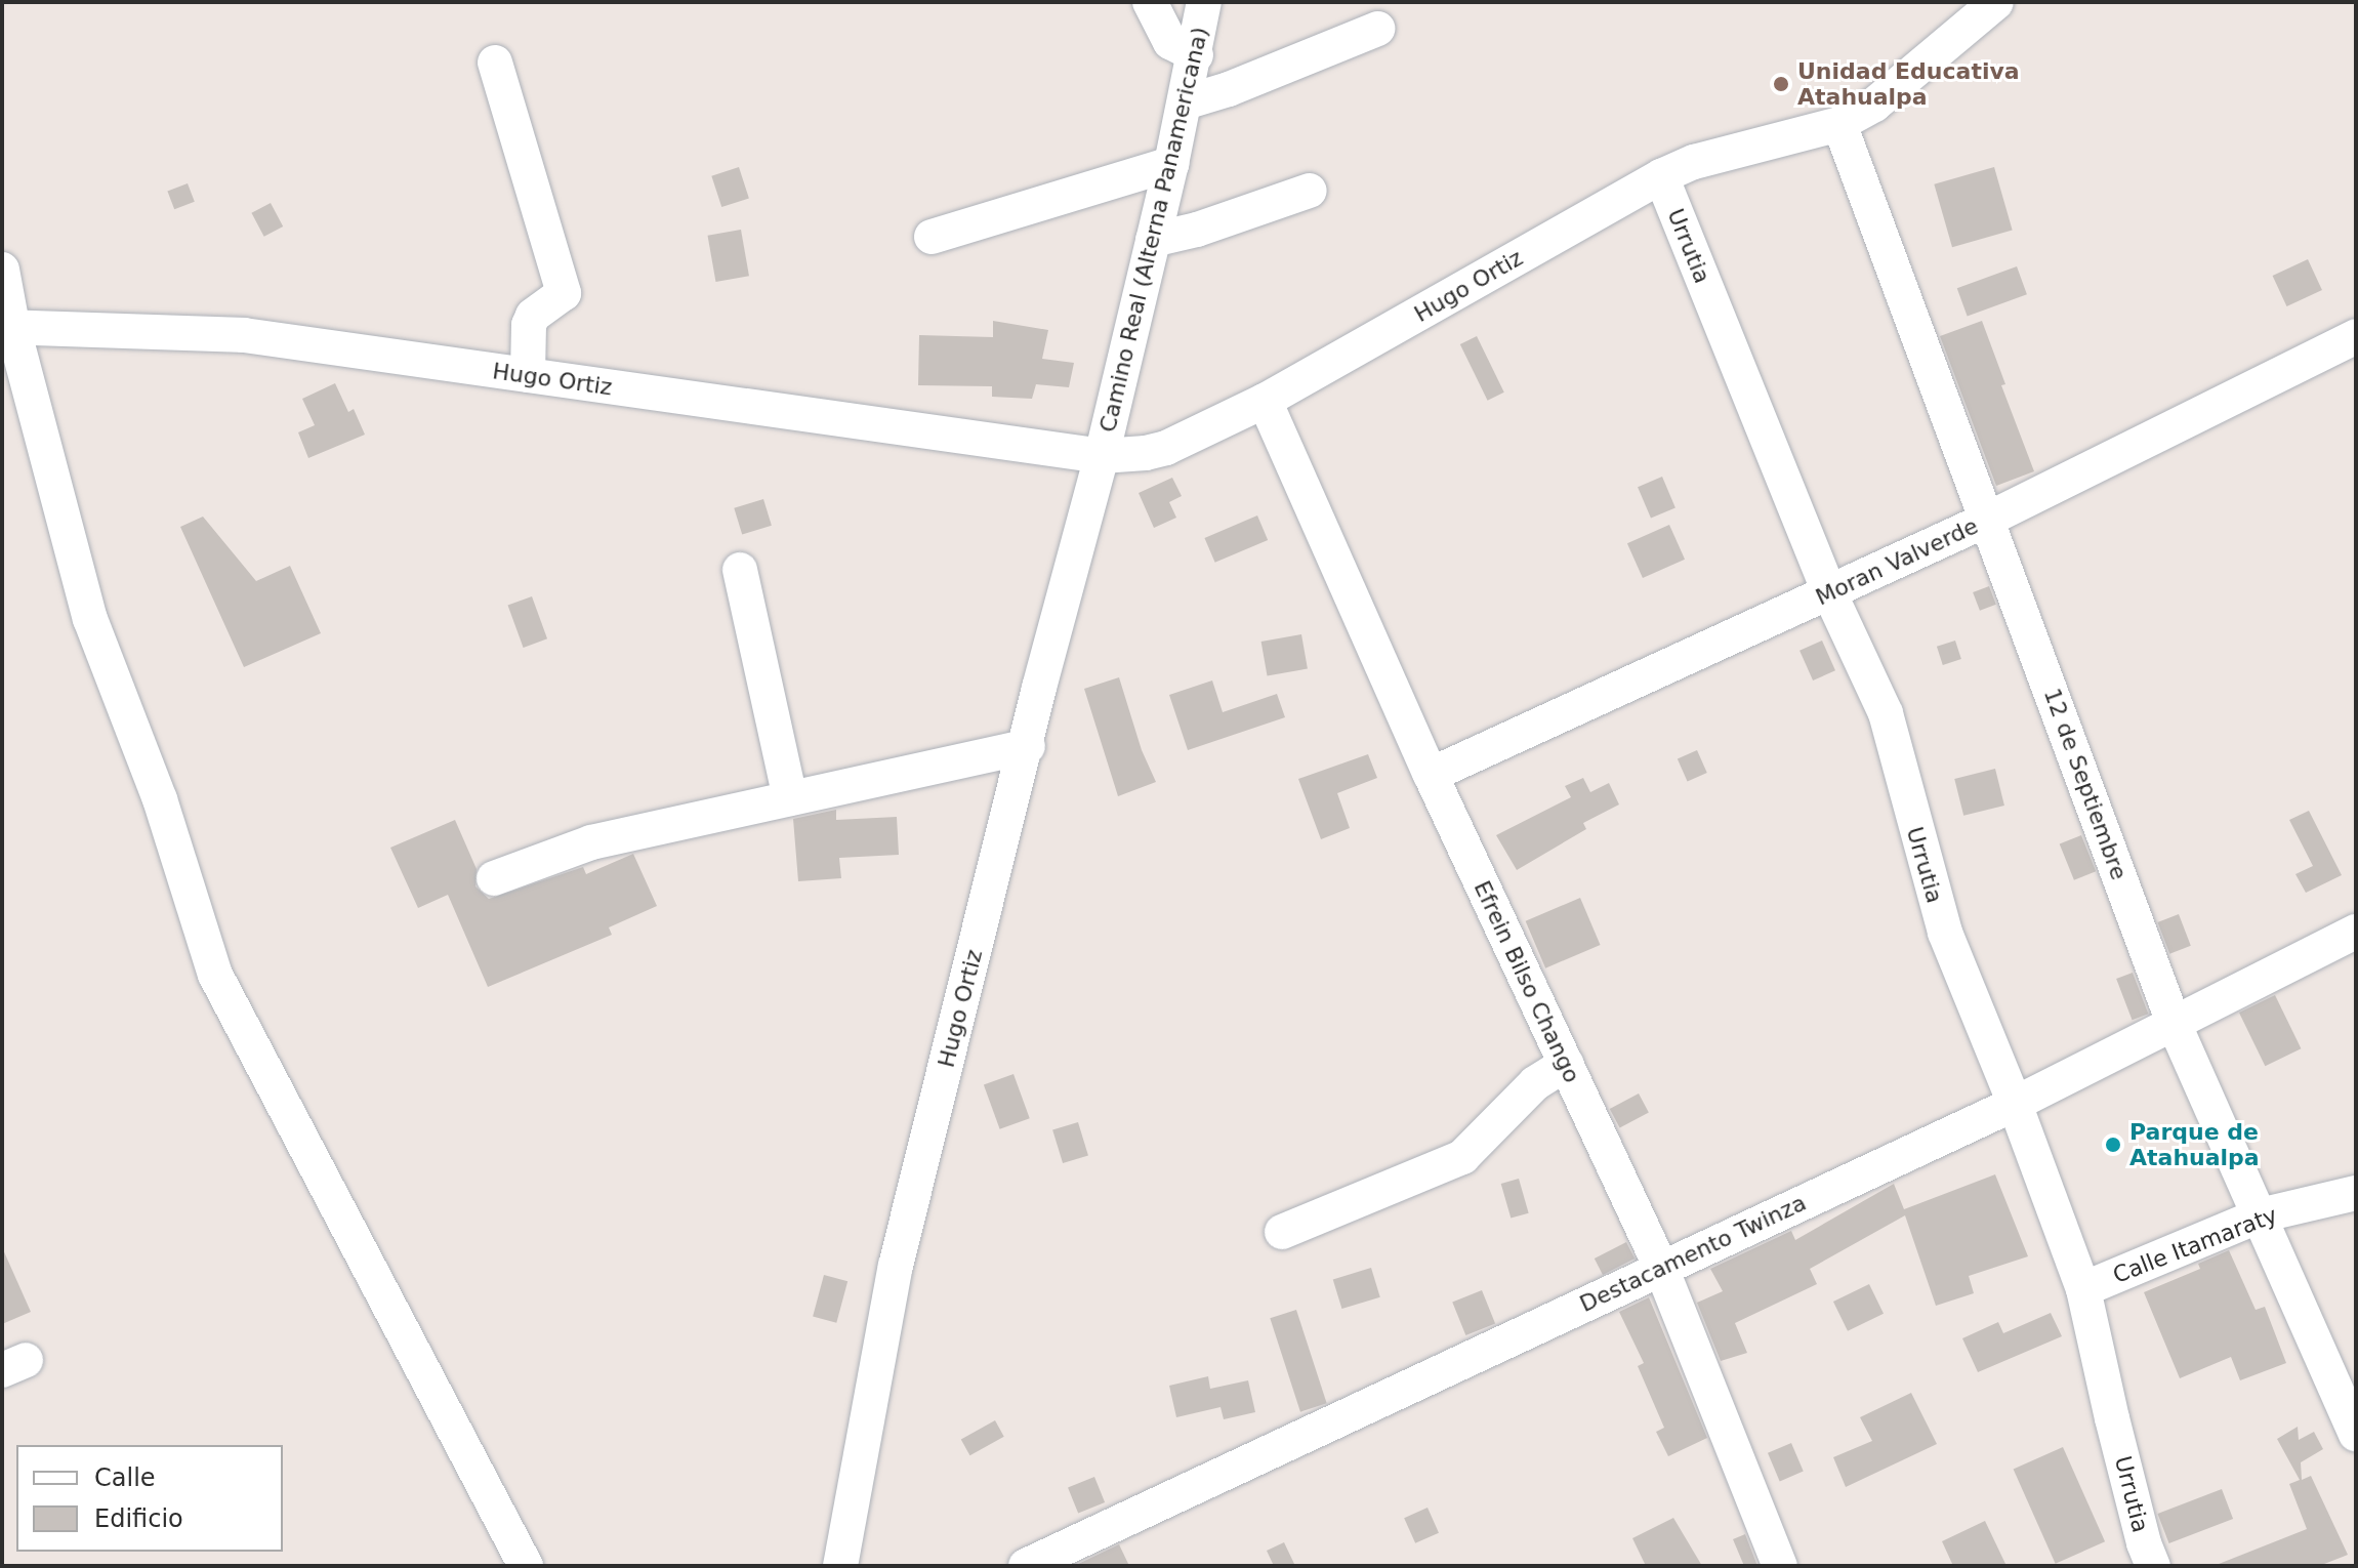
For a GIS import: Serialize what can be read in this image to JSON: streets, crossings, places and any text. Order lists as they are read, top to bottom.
{
  "streets": {
    "street": [
      "Camino Real (Alterna Panamericana)",
      "Urrutia",
      "Hugo Ortiz",
      "Moran Valverde",
      "12 de Septiembre",
      "Efrein Bilso Chango",
      "Calle Itamaraty",
      "Destacamento Twinza"
    ]
  },
  "crossings": [
    ["Camino Real (Alterna Panamericana)", "Hugo Ortiz"],
    ["Urrutia", "Hugo Ortiz"],
    ["Urrutia", "Moran Valverde"],
    ["Urrutia", "Calle Itamaraty"],
    ["Urrutia", "Destacamento Twinza"],
    ["Hugo Ortiz", "12 de Septiembre"],
    ["Hugo Ortiz", "Efrein Bilso Chango"],
    ["Moran Valverde", "12 de Septiembre"],
    ["Moran Valverde", "Efrein Bilso Chango"],
    ["12 de Septiembre", "Calle Itamaraty"],
    ["12 de Septiembre", "Destacamento Twinza"],
    ["Efrein Bilso Chango", "Destacamento Twinza"]
  ],
  "places": ["Unidad Educativa Atahualpa", "Parque de Atahualpa"],
  "legend": ["Calle", "Edificio"]
}
